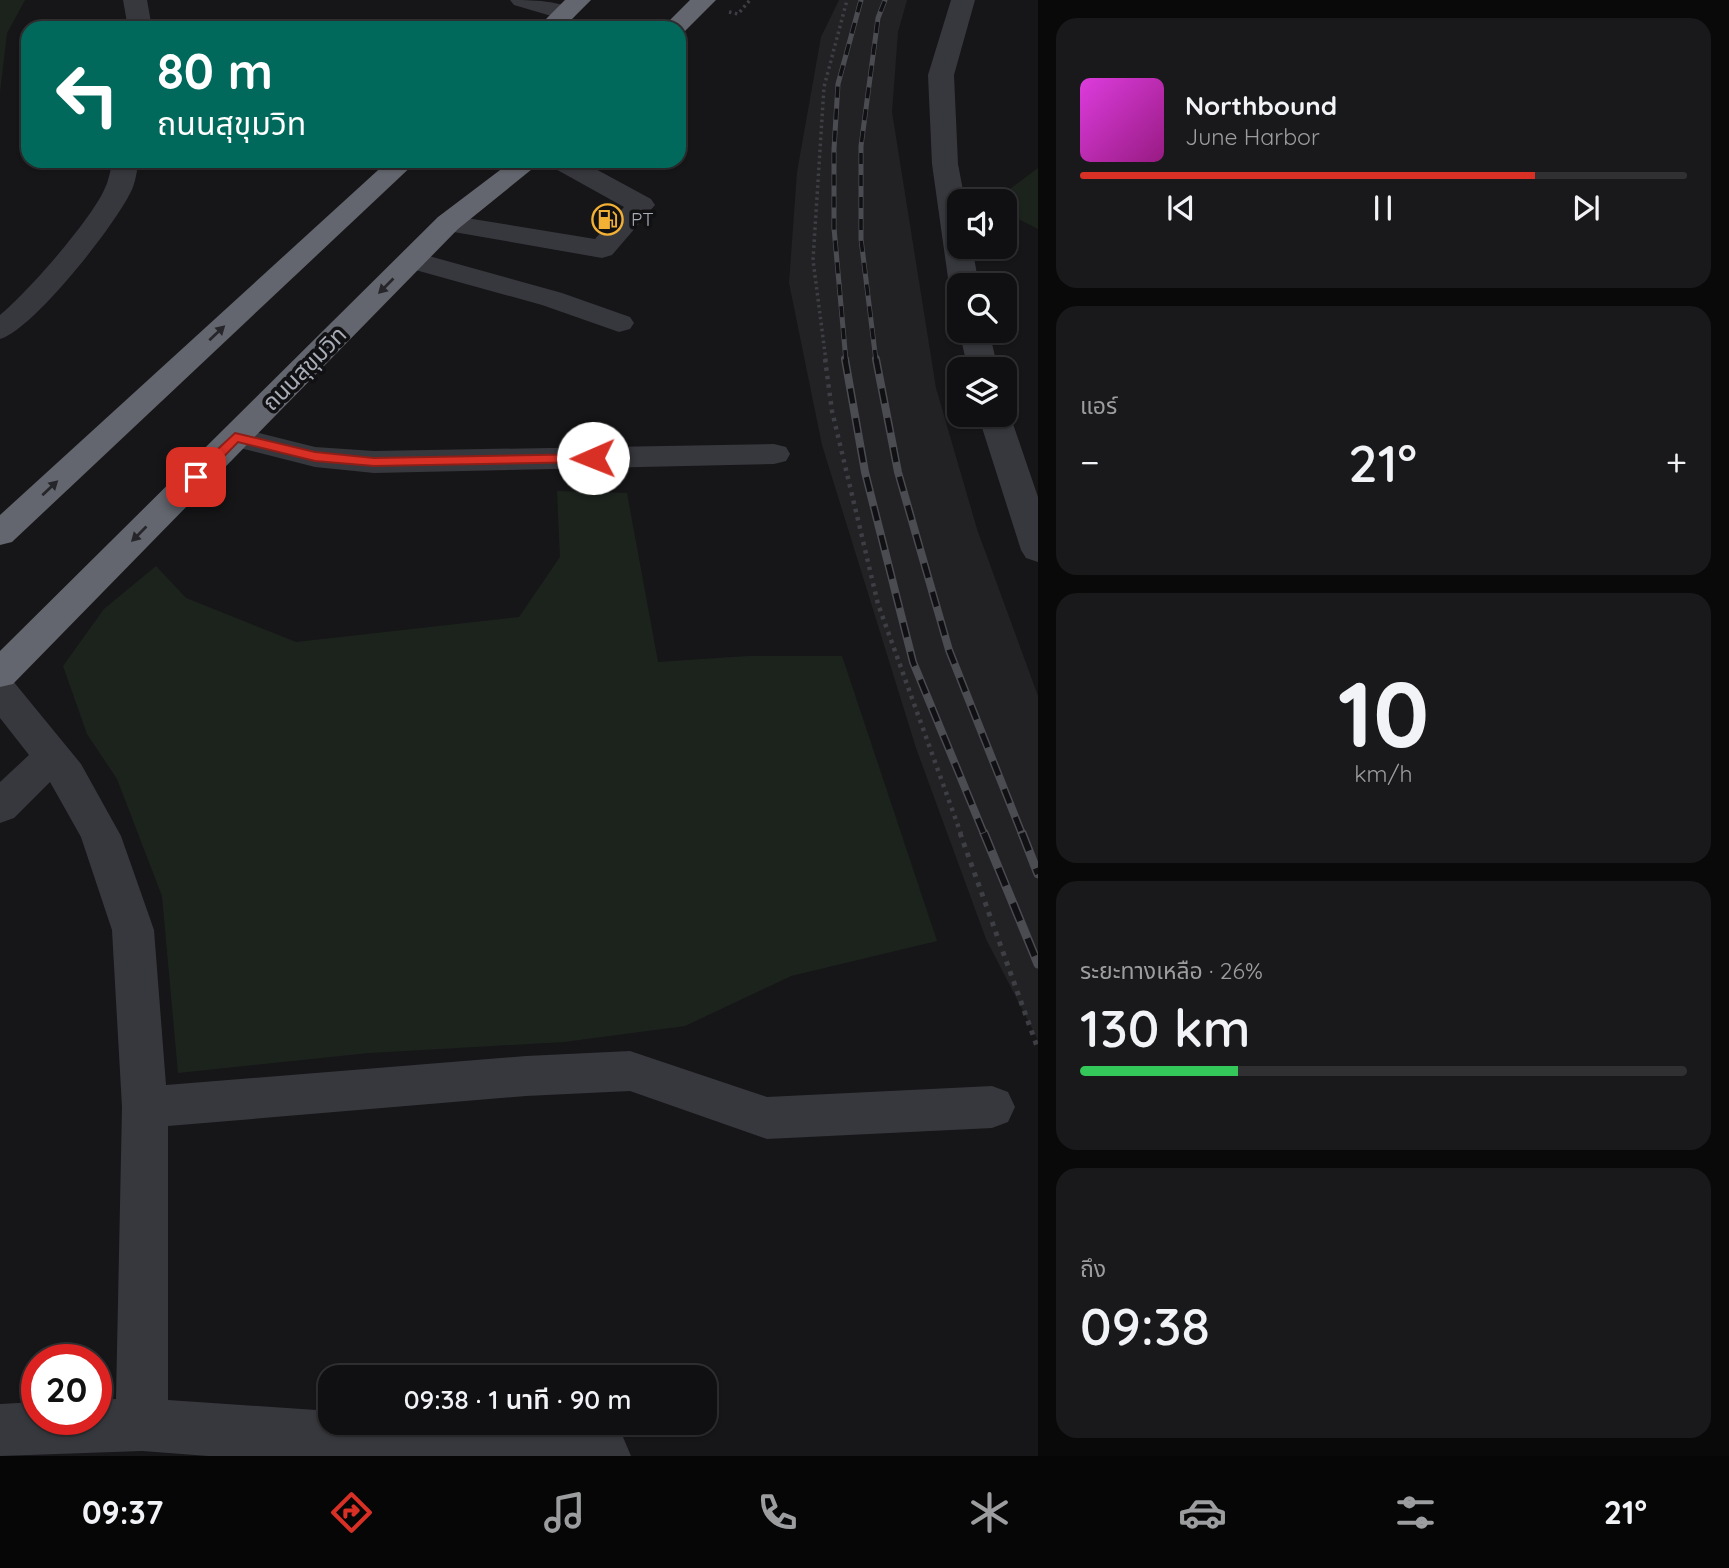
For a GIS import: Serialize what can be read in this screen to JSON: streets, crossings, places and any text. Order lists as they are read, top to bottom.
{
  "streets": {
    "highway": ["ถนนสุขุมวิท"]
  },
  "places": {
    "fuel station": ["PT"]
  },
  "page": {
    "turn": ["80 m", "ถนนสุขุมวิท"],
    "song": ["Northbound", "June Harbor"],
    "tile": [
      "แอร์",
      ["10", "km/h"],
      ["ระยะทางเหลือ · 26%", "130 km"],
      ["ถึง", "09:38"]
    ],
    "heat": ["−", "21°", "+"],
    "limit": "20",
    "trip": "09:38 · 1 นาที · 90 m",
    "tabs": ["09:37", "21°"]
  }
}
